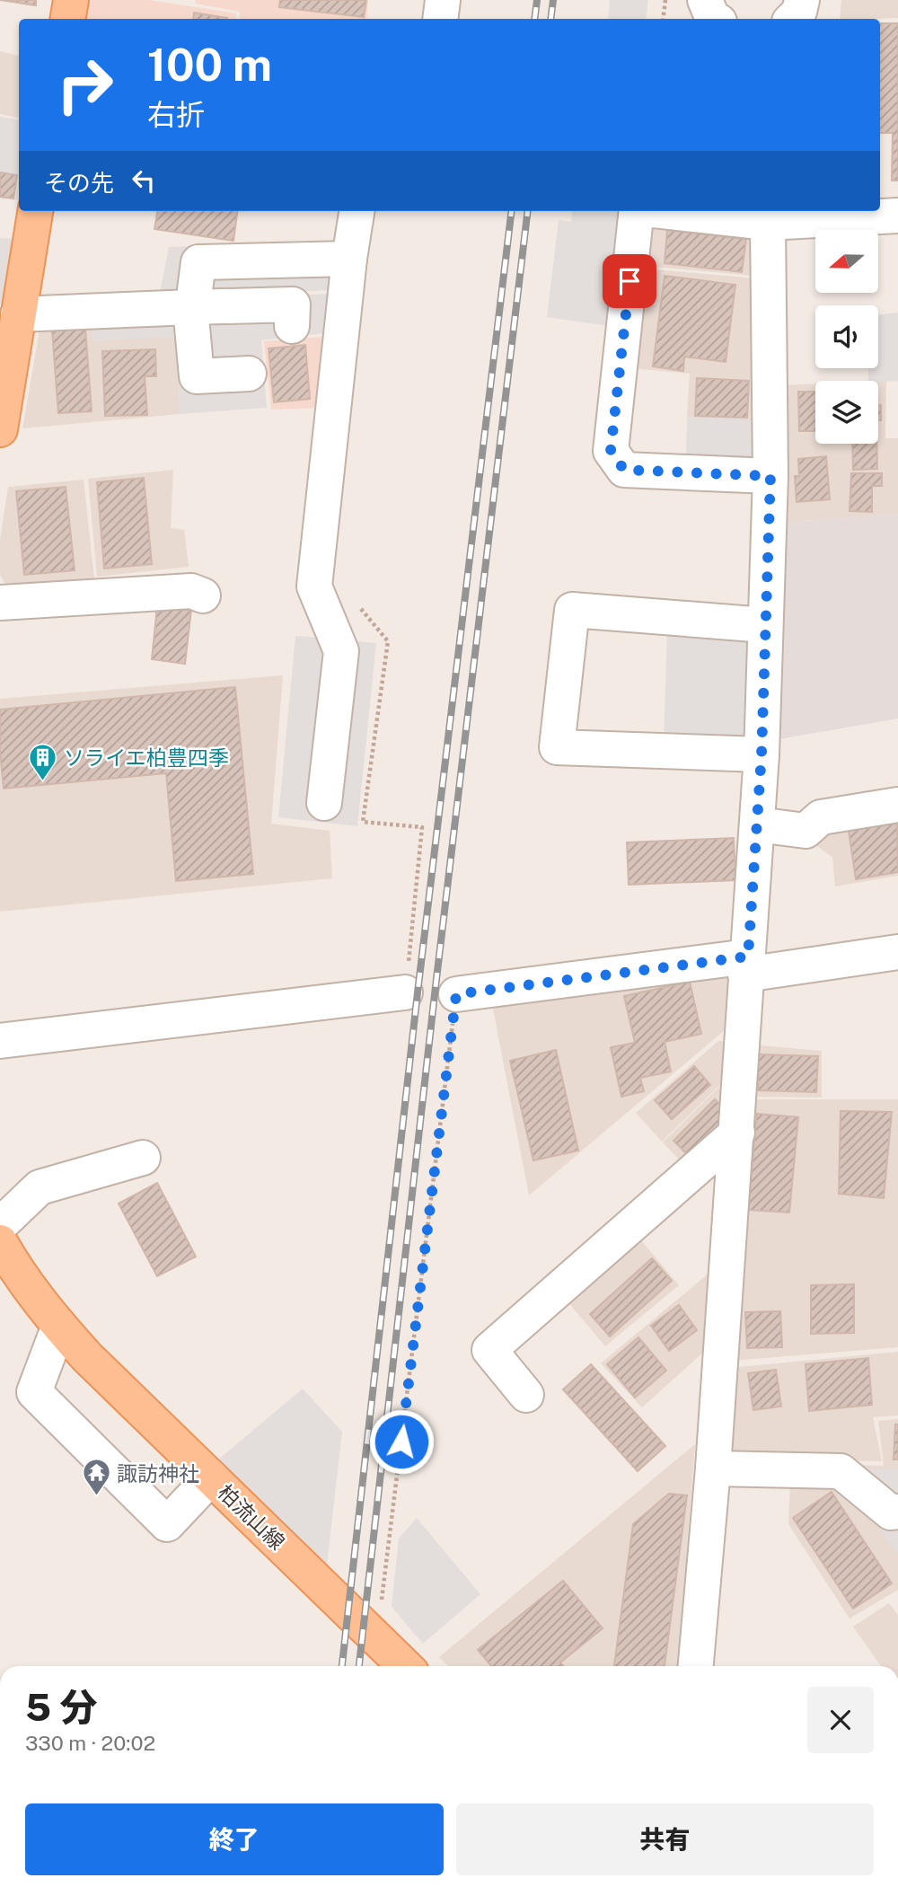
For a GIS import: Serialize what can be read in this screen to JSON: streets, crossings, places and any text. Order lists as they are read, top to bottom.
{
  "streets": {
    "main road": ["柏流山線"]
  },
  "places": {
    "building": ["ソライエ柏豊四季"],
    "temple": ["諏訪神社"]
  },
  "north": "left",
  "page": {
    "turn": ["100 m", "右折"],
    "then": "その先",
    "heading": ["5 分", "330 m · 20:02"],
    "buttons": ["終了", "共有"]
  }
}
